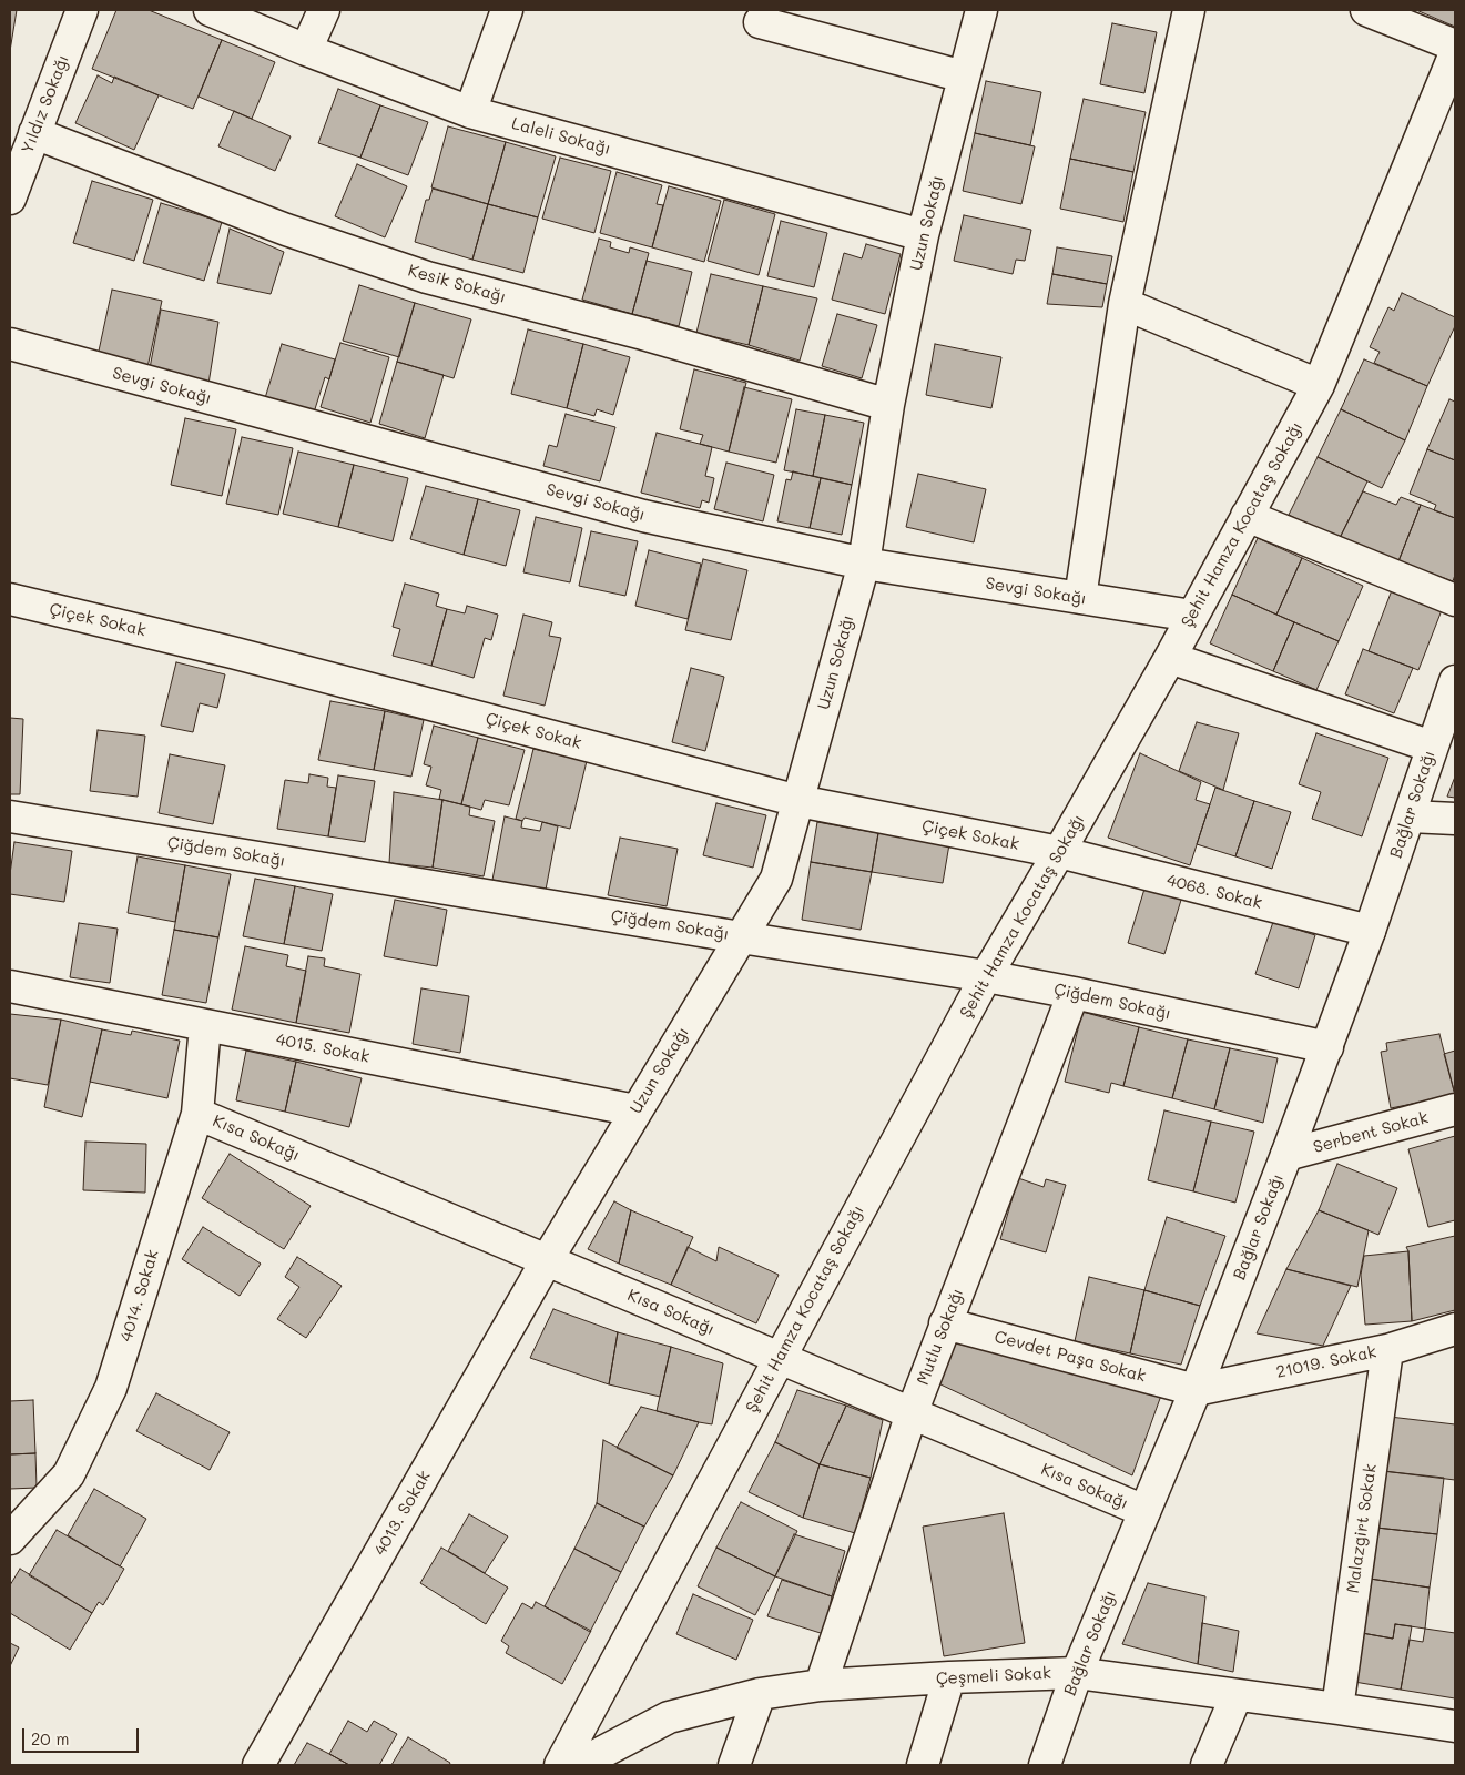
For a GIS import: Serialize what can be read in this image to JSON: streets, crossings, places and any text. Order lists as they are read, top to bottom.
{
  "streets": {
    "street": [
      "Yıldız Sokağı",
      "Laleli Sokağı",
      "Uzun Sokağı",
      "Kesik Sokağı",
      "Sevgi Sokağı",
      "Şehit Hamza Kocataş Sokağı",
      "Çiçek Sokak",
      "Bağlar Sokağı",
      "Çiğdem Sokağı",
      "4068. Sokak",
      "4015. Sokak",
      "Serbent Sokak",
      "Kısa Sokağı",
      "4014. Sokak",
      "Mutlu Sokağı",
      "Cevdet Paşa Sokak",
      "21019. Sokak",
      "4013. Sokak",
      "Malazgirt Sokak",
      "Çeşmeli Sokak"
    ]
  },
  "crossings": [
    ["Yıldız Sokağı", "Kesik Sokağı"],
    ["Laleli Sokağı", "Uzun Sokağı"],
    ["Uzun Sokağı", "Kesik Sokağı"],
    ["Uzun Sokağı", "Sevgi Sokağı"],
    ["Uzun Sokağı", "Çiçek Sokak"],
    ["Uzun Sokağı", "Çiğdem Sokağı"],
    ["Uzun Sokağı", "4015. Sokak"],
    ["Uzun Sokağı", "Kısa Sokağı"],
    ["Uzun Sokağı", "4013. Sokak"],
    ["Sevgi Sokağı", "Şehit Hamza Kocataş Sokağı"],
    ["Şehit Hamza Kocataş Sokağı", "Çiçek Sokak"],
    ["Şehit Hamza Kocataş Sokağı", "Çiğdem Sokağı"],
    ["Şehit Hamza Kocataş Sokağı", "4068. Sokak"],
    ["Şehit Hamza Kocataş Sokağı", "Kısa Sokağı"],
    ["Çiçek Sokak", "4068. Sokak"],
    ["Bağlar Sokağı", "Çiğdem Sokağı"],
    ["Bağlar Sokağı", "4068. Sokak"],
    ["Bağlar Sokağı", "Serbent Sokak"],
    ["Bağlar Sokağı", "Kısa Sokağı"],
    ["Bağlar Sokağı", "Cevdet Paşa Sokak"],
    ["Bağlar Sokağı", "21019. Sokak"],
    ["Bağlar Sokağı", "Çeşmeli Sokak"],
    ["Çiğdem Sokağı", "Mutlu Sokağı"],
    ["4015. Sokak", "4014. Sokak"],
    ["Kısa Sokağı", "4014. Sokak"],
    ["Kısa Sokağı", "Mutlu Sokağı"],
    ["Kısa Sokağı", "4013. Sokak"],
    ["Mutlu Sokağı", "Cevdet Paşa Sokak"],
    ["Mutlu Sokağı", "Çeşmeli Sokak"],
    ["Cevdet Paşa Sokak", "21019. Sokak"],
    ["21019. Sokak", "Malazgirt Sokak"],
    ["Malazgirt Sokak", "Çeşmeli Sokak"]
  ],
  "scale_bar": "20 m"
}
